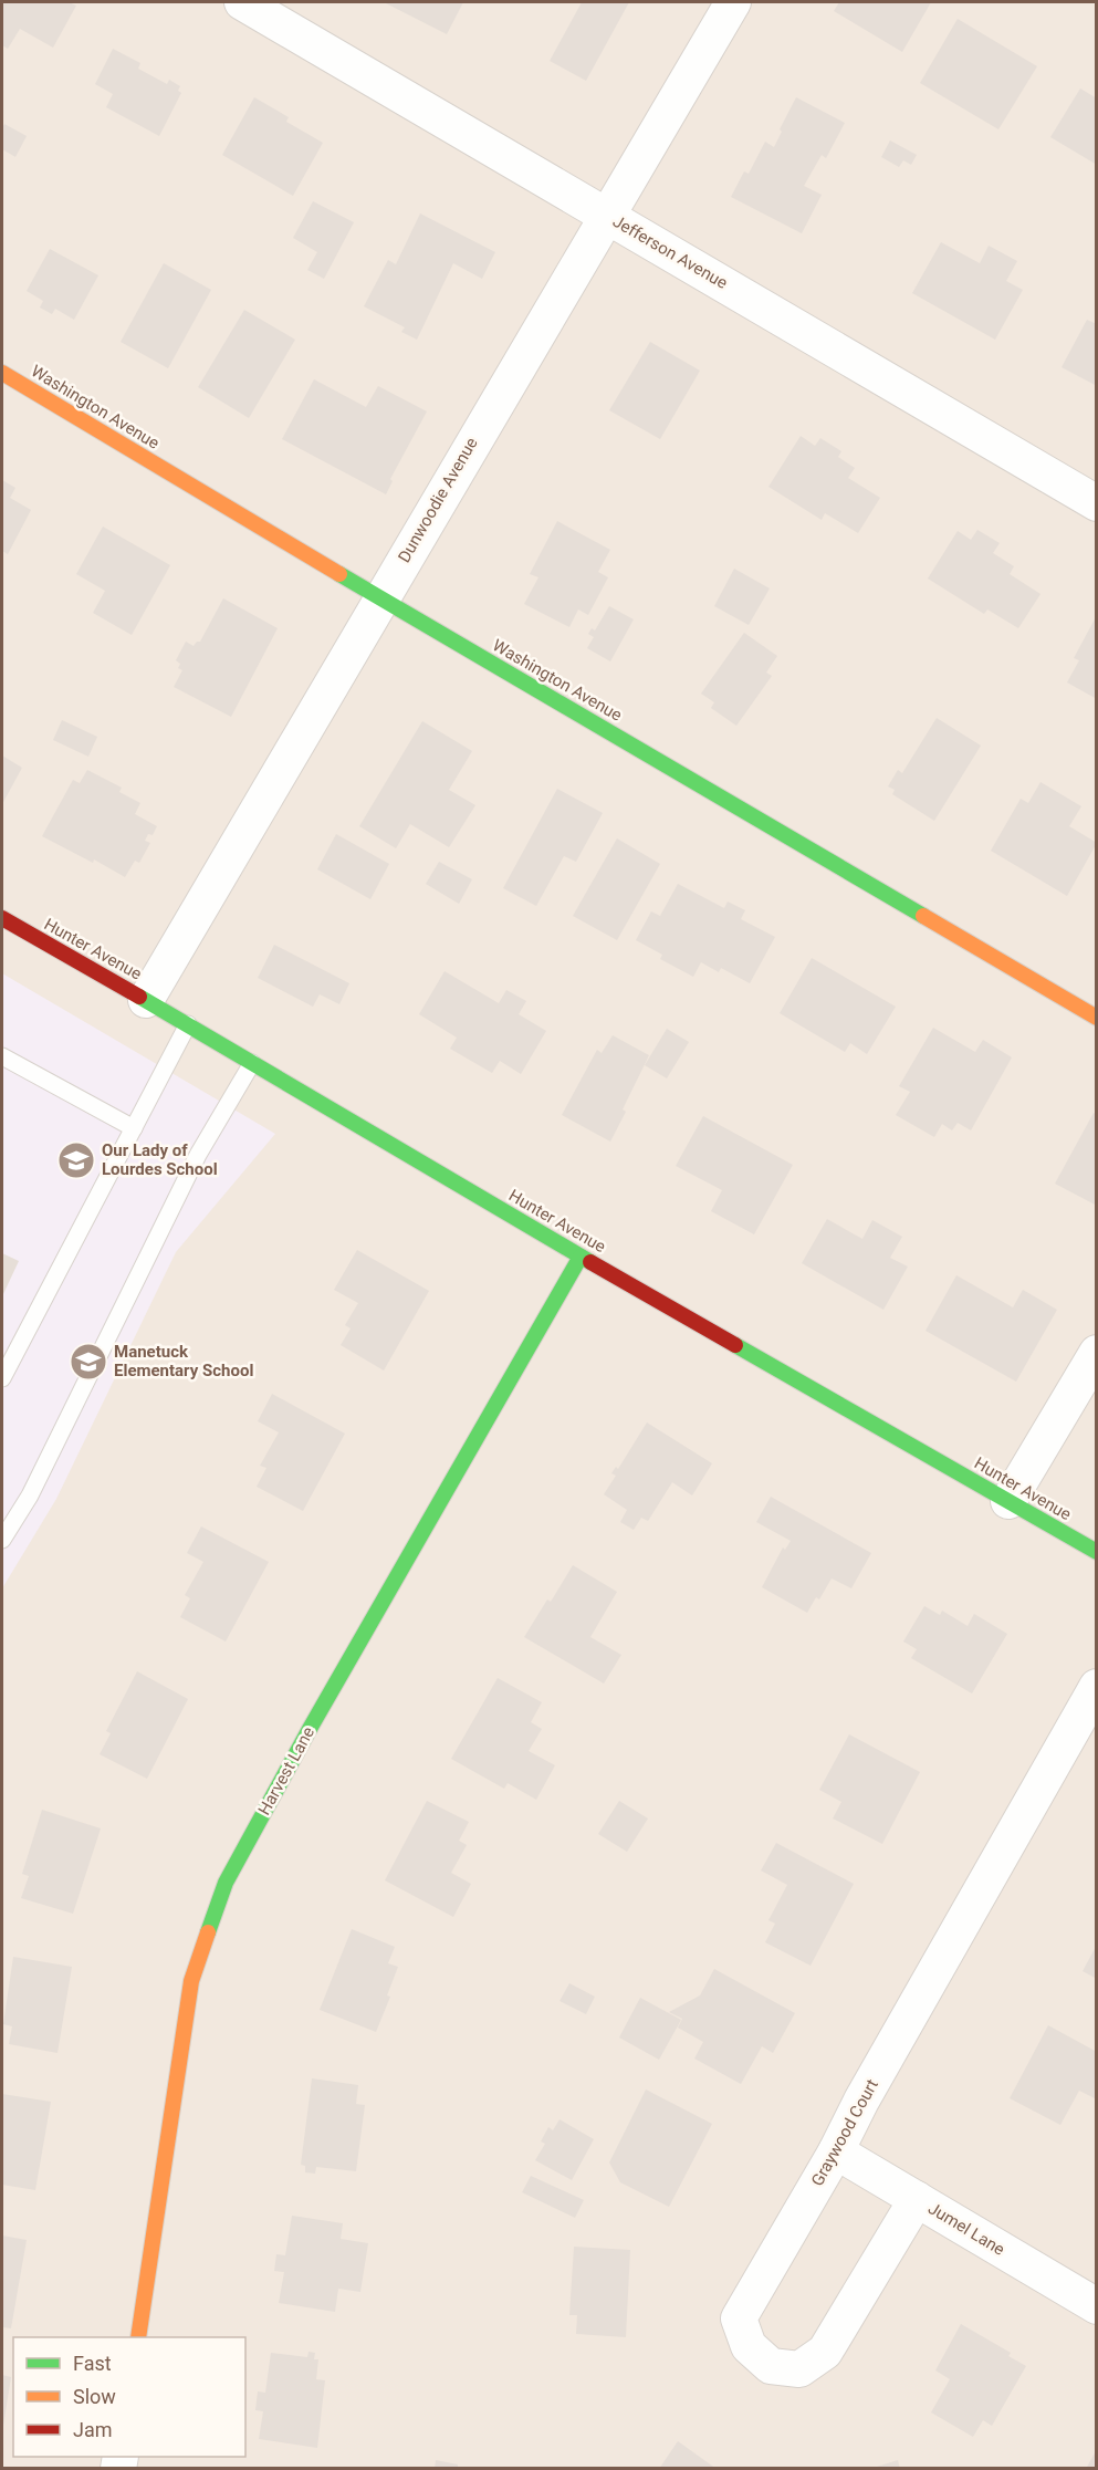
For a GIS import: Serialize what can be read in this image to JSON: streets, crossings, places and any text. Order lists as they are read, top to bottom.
{
  "streets": {
    "street": [
      "Jefferson Avenue",
      "Washington Avenue",
      "Dunwoodie Avenue",
      "Hunter Avenue",
      "Harvest Lane",
      "Graywood Court",
      "Jumel Lane"
    ]
  },
  "crossings": [
    ["Jefferson Avenue", "Dunwoodie Avenue"],
    ["Washington Avenue", "Dunwoodie Avenue"],
    ["Dunwoodie Avenue", "Hunter Avenue"],
    ["Hunter Avenue", "Harvest Lane"],
    ["Graywood Court", "Jumel Lane"]
  ],
  "places": {
    "school or university": ["Our Lady of Lourdes School", "Manetuck Elementary School"]
  },
  "legend": ["Fast", "Slow", "Jam"]
}
